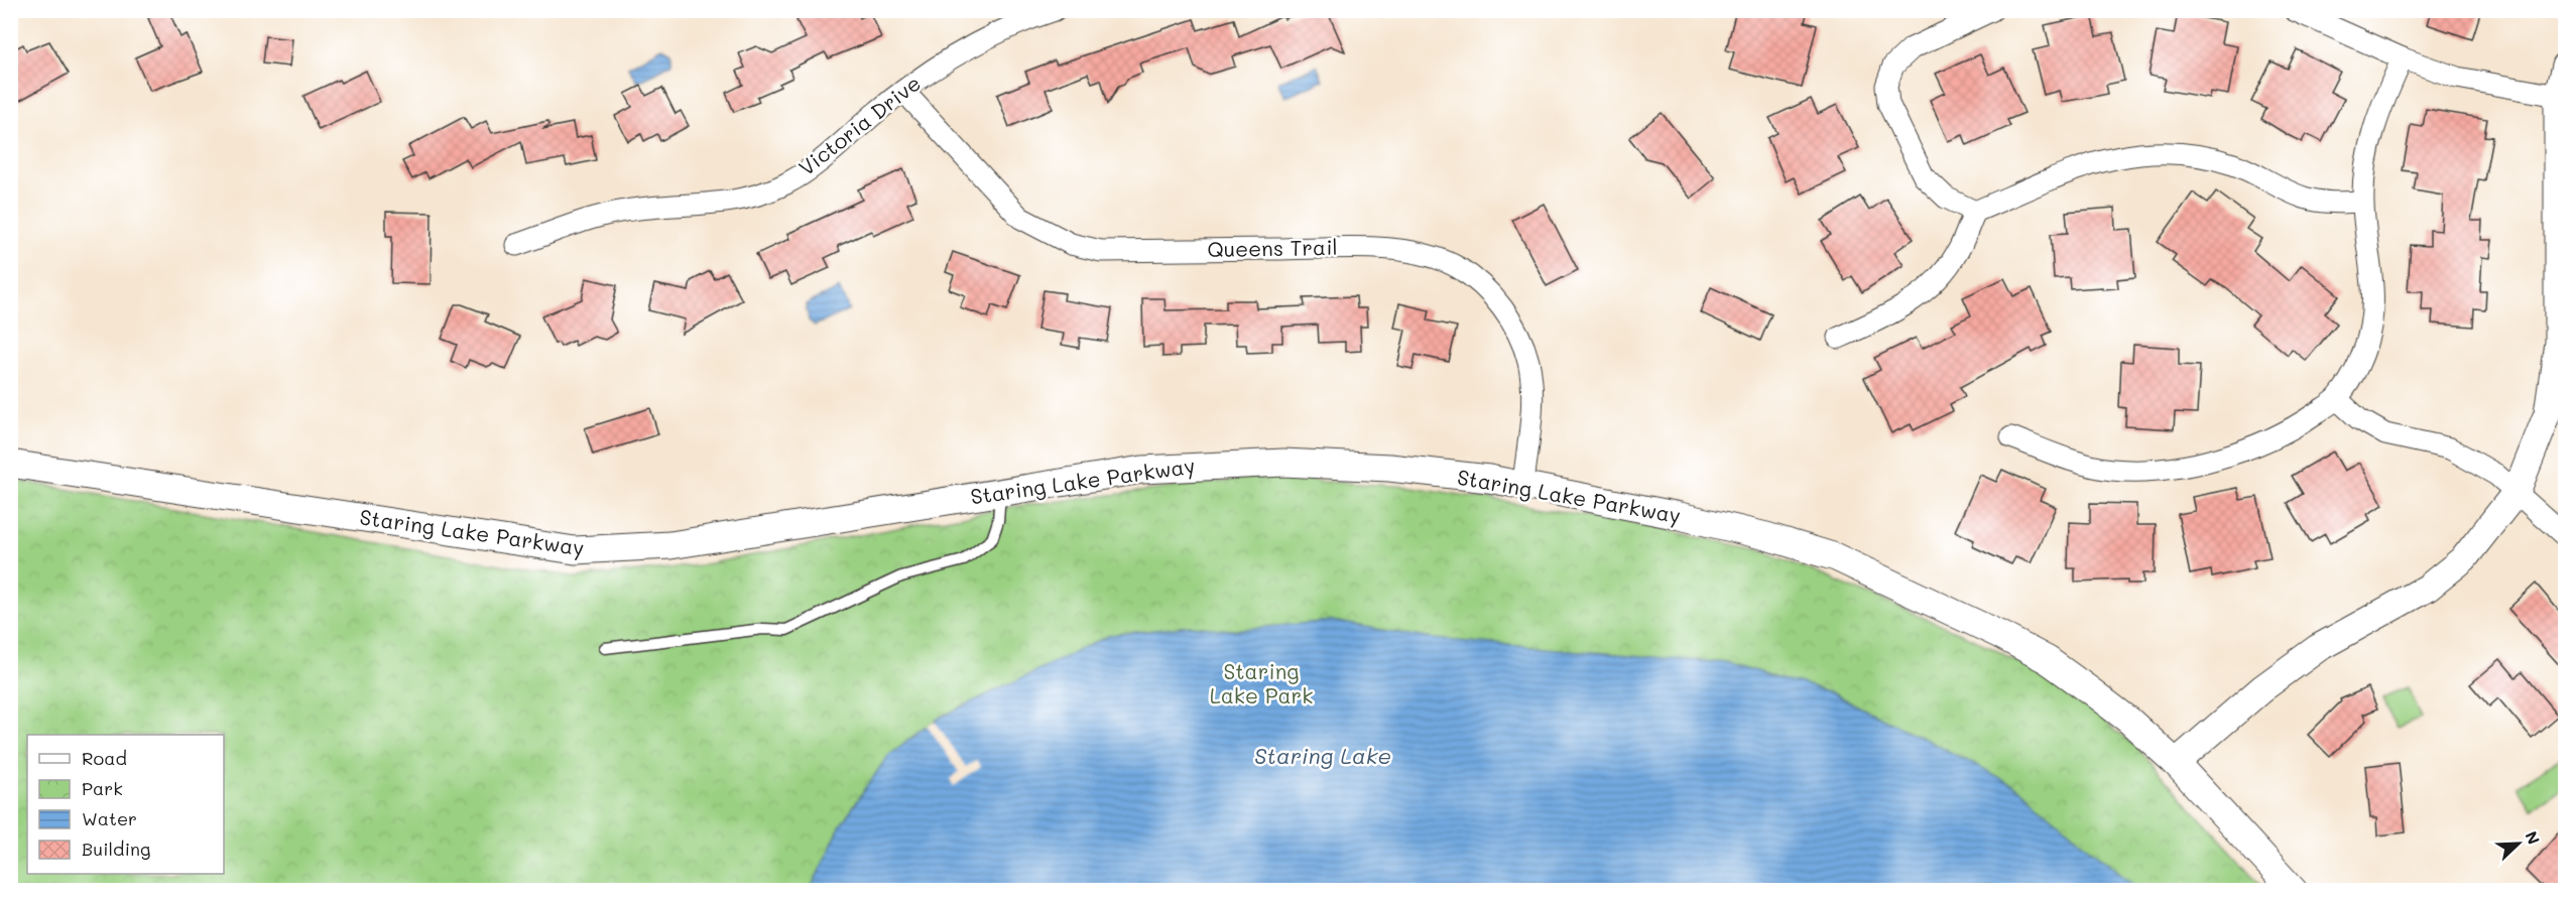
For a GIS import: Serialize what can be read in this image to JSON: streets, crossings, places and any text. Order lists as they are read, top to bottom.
{
  "streets": {
    "street": ["Victoria Drive", "Queens Trail", "Staring Lake Parkway"]
  },
  "crossings": [
    ["Victoria Drive", "Queens Trail"],
    ["Queens Trail", "Staring Lake Parkway"]
  ],
  "water": ["Staring Lake"],
  "parks": ["Staring Lake Park"],
  "legend": [
    "Road",
    "Park",
    "Water",
    "Building"
  ],
  "north": "top right"
}
